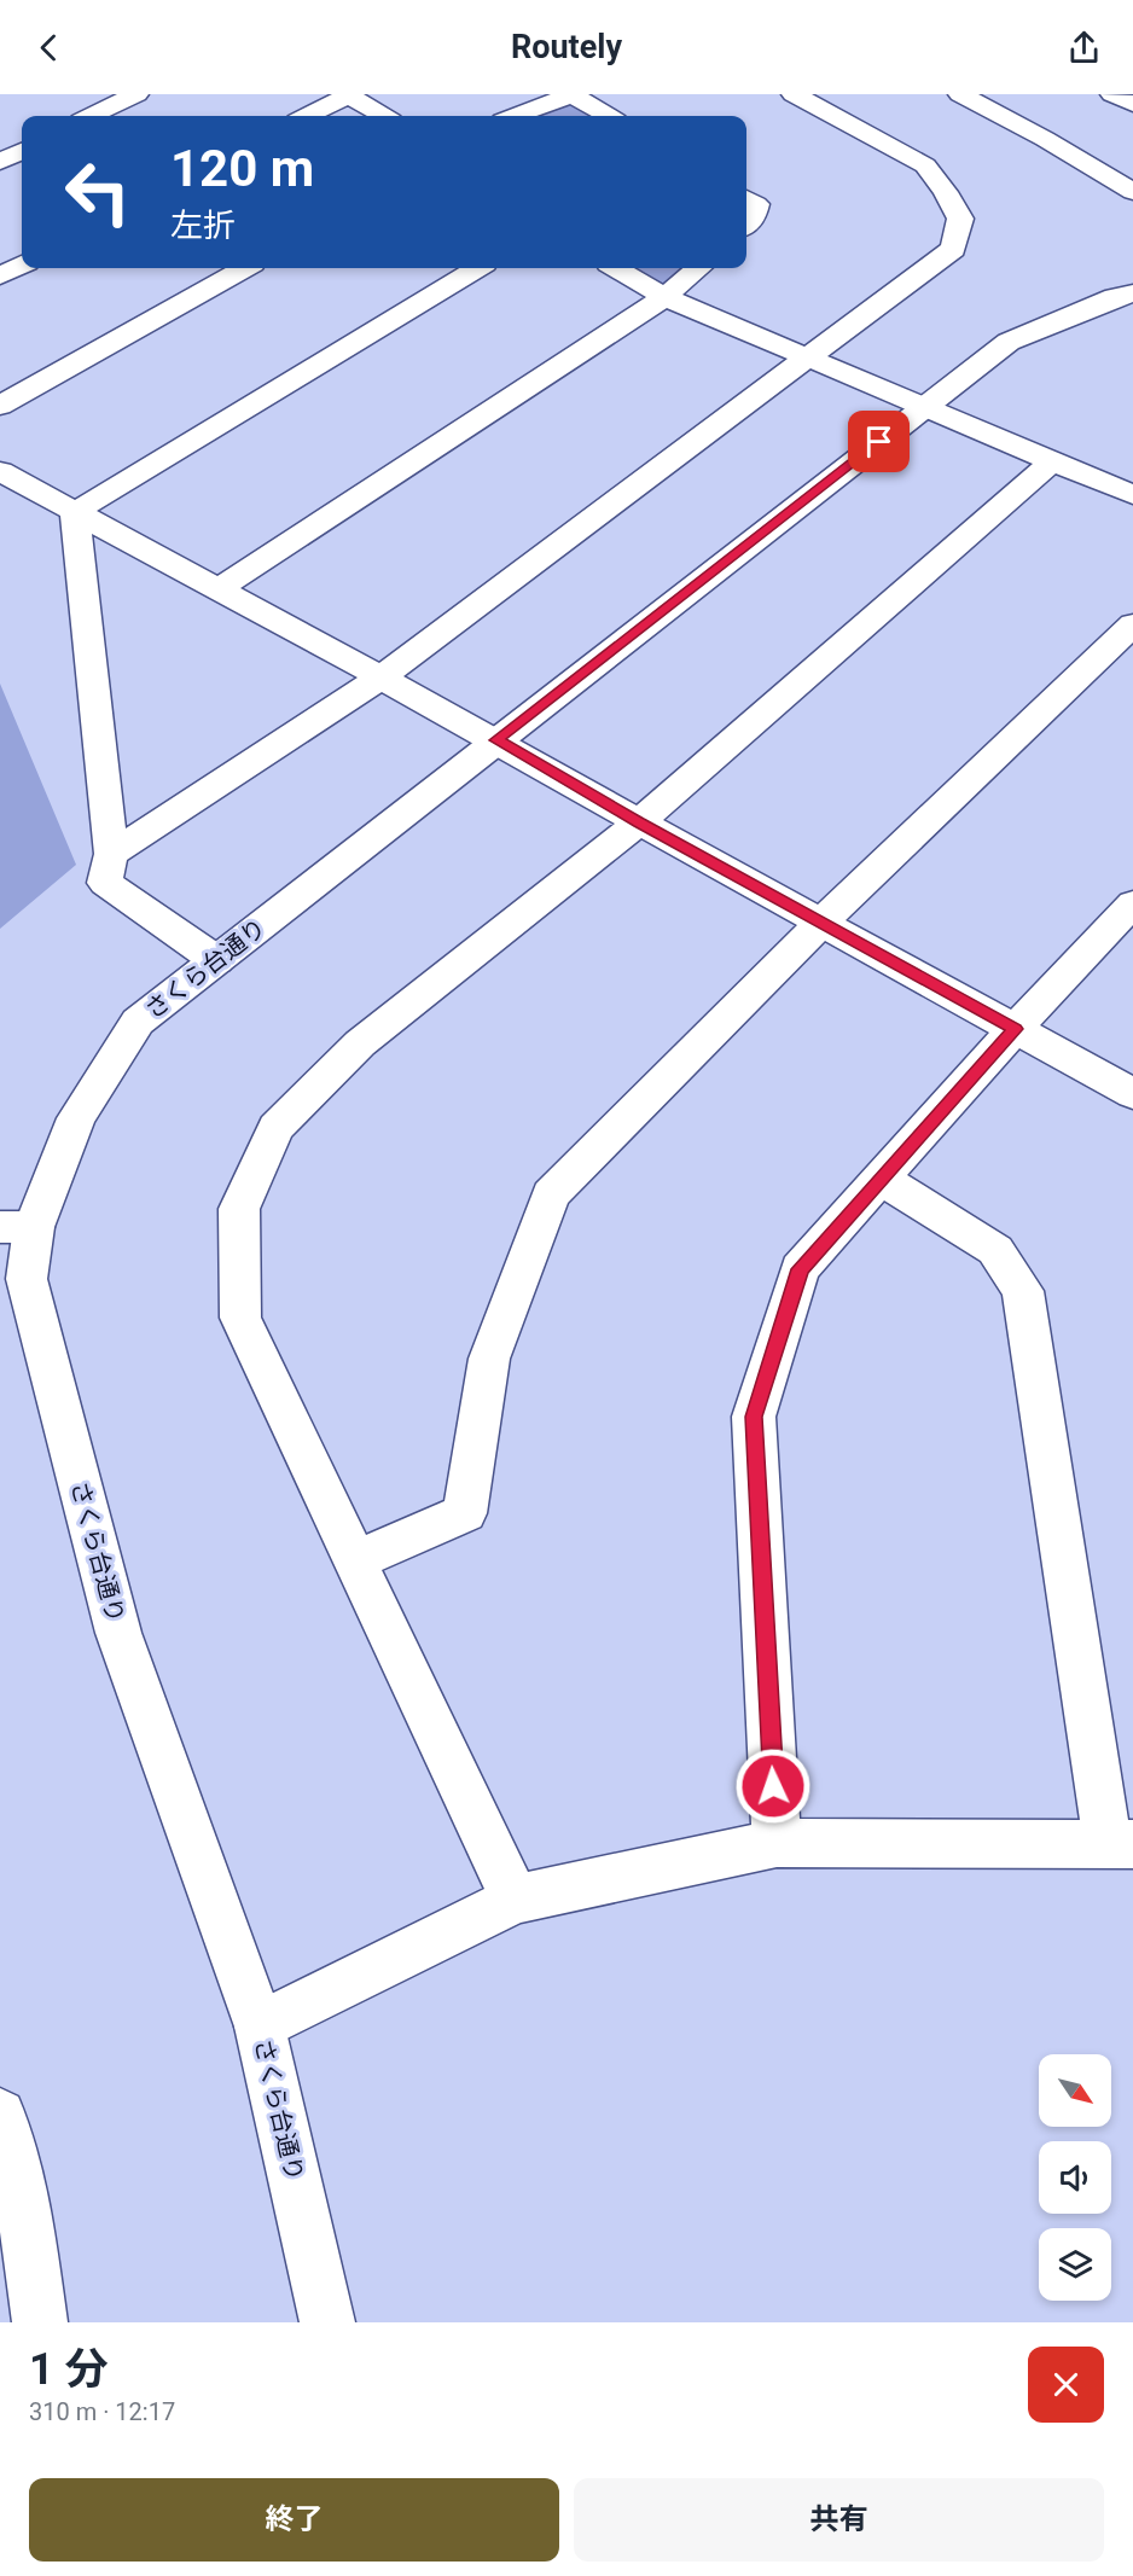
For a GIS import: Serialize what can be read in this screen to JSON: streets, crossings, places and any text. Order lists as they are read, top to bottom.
{
  "streets": {
    "street": ["さくら台通り"]
  },
  "north": "bottom right",
  "page": {
    "header": "Routely",
    "turn": ["120 m", "左折"],
    "heading": ["1 分", "310 m · 12:17"],
    "buttons": ["終了", "共有"]
  }
}
